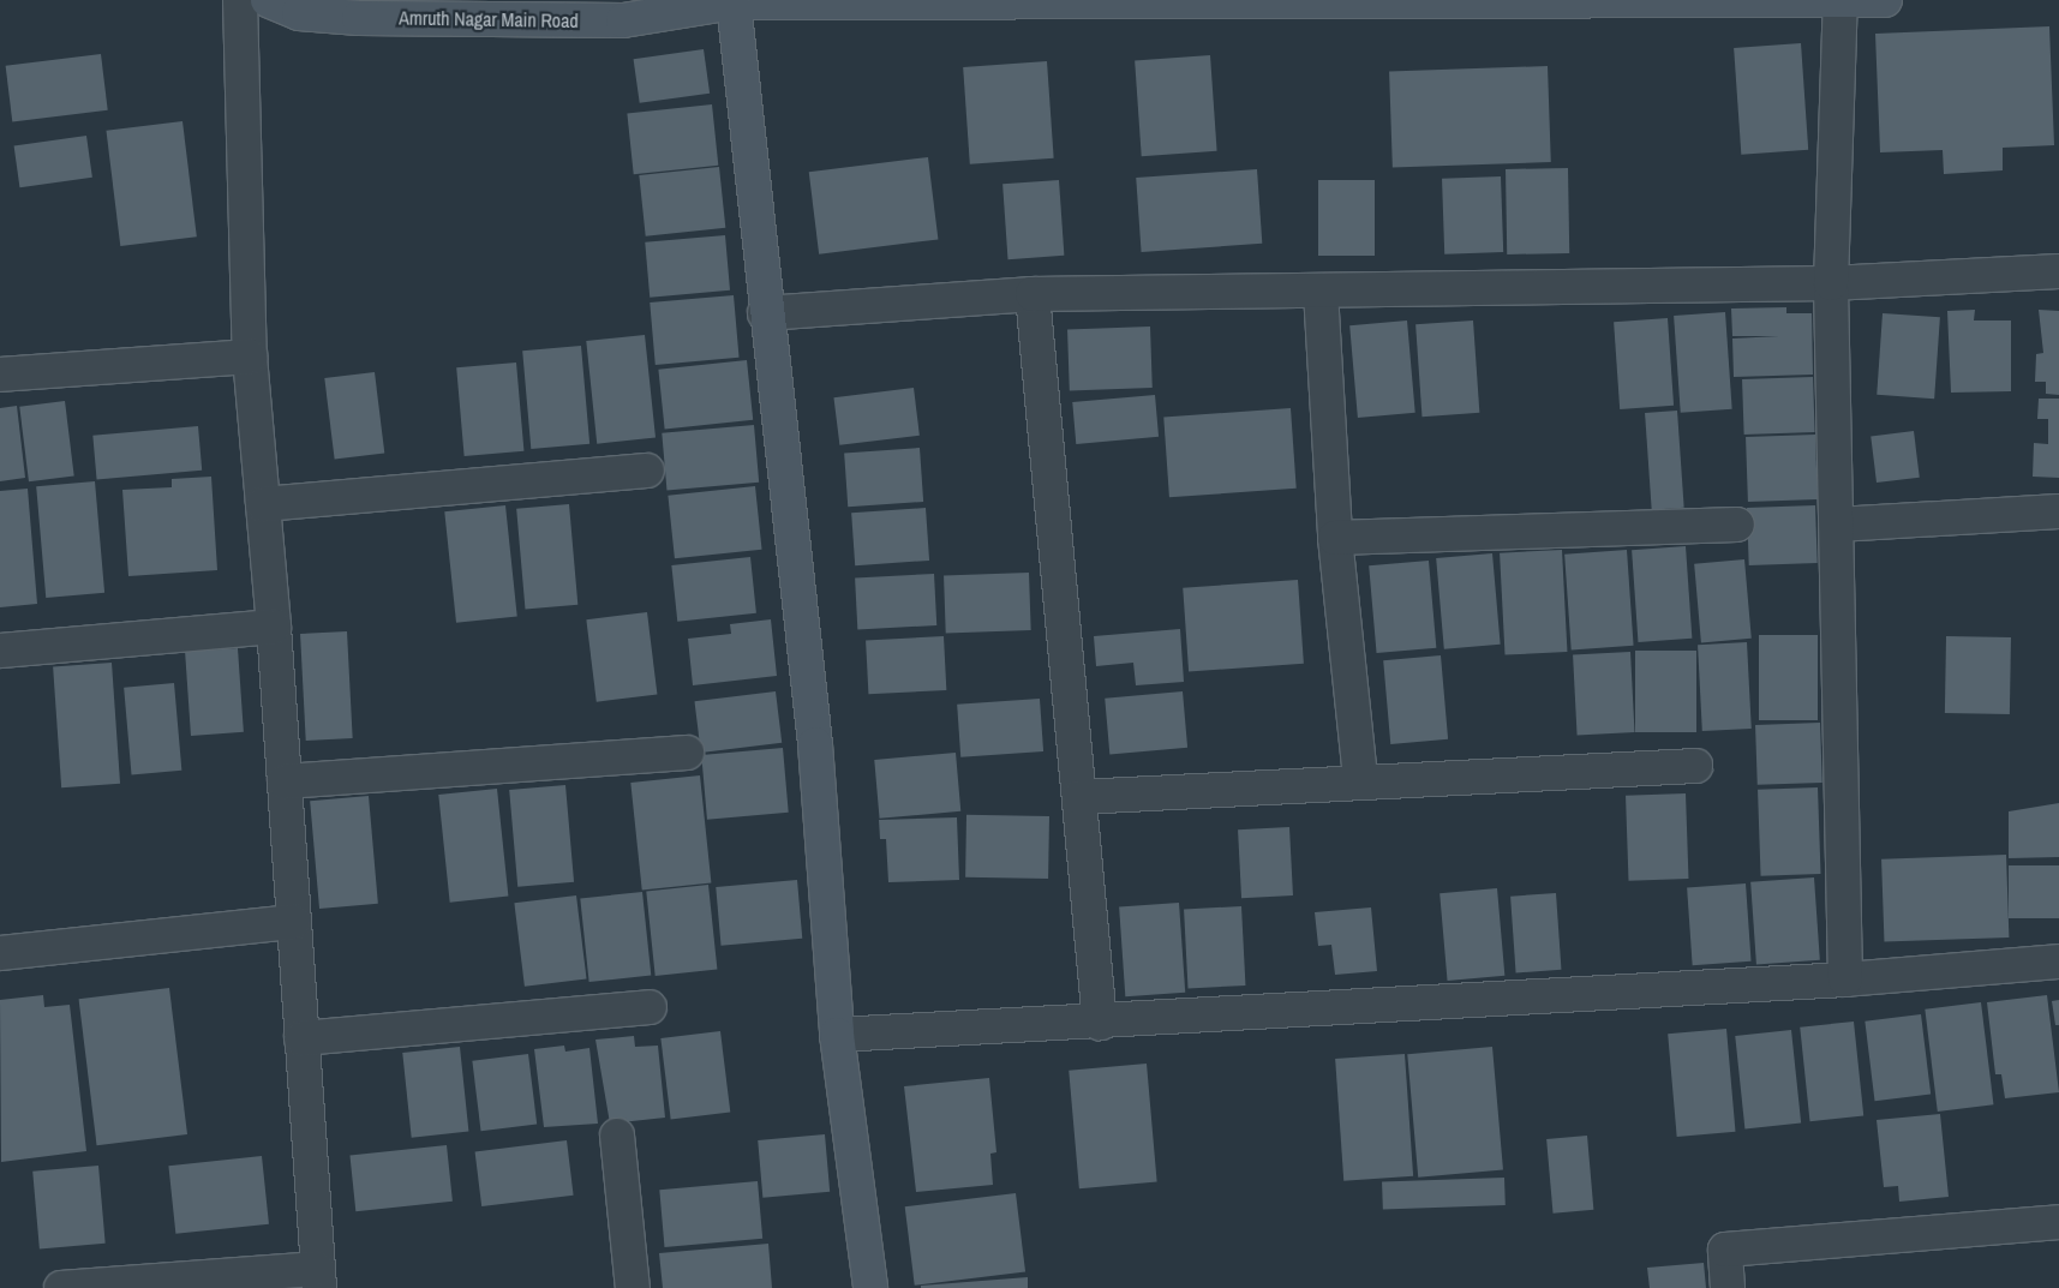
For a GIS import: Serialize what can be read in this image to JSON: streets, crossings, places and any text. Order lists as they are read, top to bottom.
{
  "streets": {
    "main road": ["Amruth Nagar Main Road"]
  }
}
